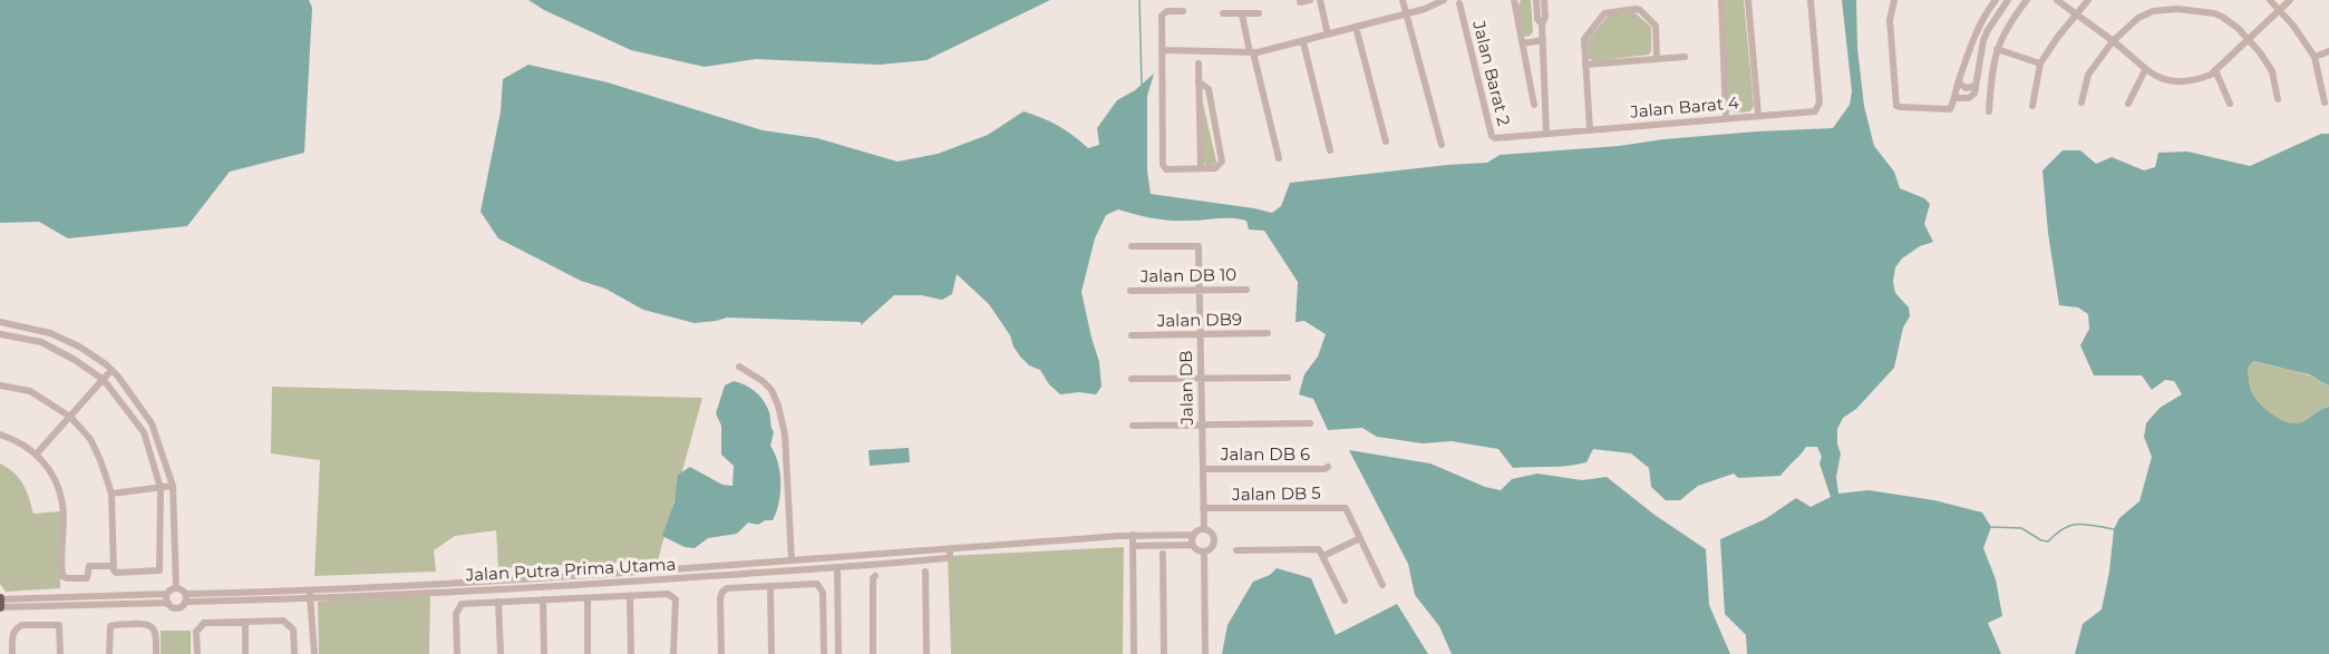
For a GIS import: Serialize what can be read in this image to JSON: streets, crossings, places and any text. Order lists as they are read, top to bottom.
{
  "streets": {
    "street": [
      "Jalan Barat 2",
      "Jalan Barat 4",
      "Jalan DB 10",
      "Jalan DB9",
      "Jalan DB",
      "Jalan DB 6",
      "Jalan DB 5",
      "Jalan Putra Prima Utama"
    ]
  },
  "crossings": [
    ["Jalan Barat 2", "Jalan Barat 4"],
    ["Jalan DB 10", "Jalan DB"],
    ["Jalan DB9", "Jalan DB"],
    ["Jalan DB", "Jalan DB 6"],
    ["Jalan DB", "Jalan DB 5"]
  ]
}
